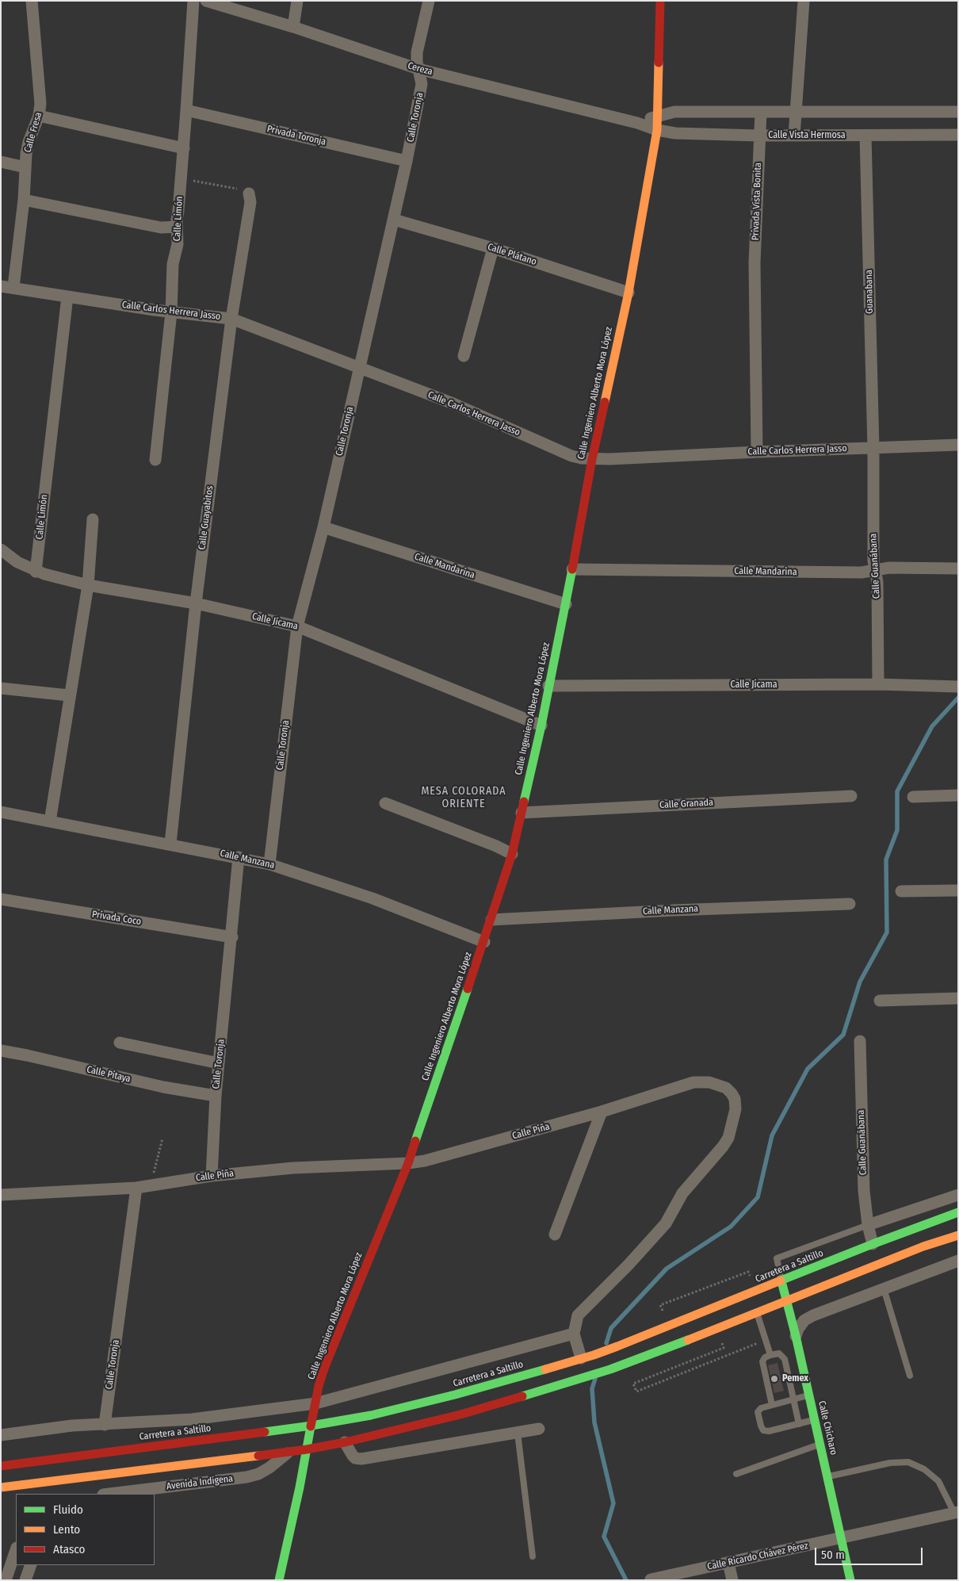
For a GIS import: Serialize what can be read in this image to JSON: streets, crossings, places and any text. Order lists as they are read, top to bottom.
{
  "streets": {
    "main road": ["Calle Ingeniero Alberto Mora López", "Carretera a Saltillo", "Calle Chícharo"],
    "street": [
      "Cereza",
      "Calle Toronja",
      "Calle Fresa",
      "Privada Toronja",
      "Calle Vista Hermosa",
      "Privada Vista Bonita",
      "Calle Limón",
      "Calle Plátano",
      "Guanabana",
      "Calle Carlos Herrera Jasso",
      "Calle Guayabitos",
      "Calle Mandarina",
      "Calle Guanábana",
      "Calle Jícama",
      "Calle Granada",
      "Calle Manzana",
      "Privada Coco",
      "Calle Pitaya",
      "Calle Piña",
      "Avenida Indígena",
      "Calle Ricardo Chávez Pérez"
    ]
  },
  "crossings": [
    ["Cereza", "Calle Toronja"],
    ["Cereza", "Calle Vista Hermosa"],
    ["Cereza", "Calle Ingeniero Alberto Mora López"],
    ["Calle Toronja", "Privada Toronja"],
    ["Calle Toronja", "Calle Plátano"],
    ["Calle Toronja", "Calle Carlos Herrera Jasso"],
    ["Calle Toronja", "Calle Mandarina"],
    ["Calle Toronja", "Calle Jícama"],
    ["Calle Toronja", "Calle Manzana"],
    ["Calle Toronja", "Privada Coco"],
    ["Calle Toronja", "Calle Pitaya"],
    ["Calle Toronja", "Calle Piña"],
    ["Calle Fresa", "Calle Carlos Herrera Jasso"],
    ["Privada Toronja", "Calle Limón"],
    ["Calle Vista Hermosa", "Privada Vista Bonita"],
    ["Calle Vista Hermosa", "Guanabana"],
    ["Calle Vista Hermosa", "Calle Ingeniero Alberto Mora López"],
    ["Privada Vista Bonita", "Calle Carlos Herrera Jasso"],
    ["Calle Limón", "Calle Carlos Herrera Jasso"],
    ["Calle Limón", "Calle Jícama"],
    ["Calle Plátano", "Calle Ingeniero Alberto Mora López"],
    ["Guanabana", "Calle Carlos Herrera Jasso"],
    ["Guanabana", "Calle Guanábana"],
    ["Calle Carlos Herrera Jasso", "Calle Ingeniero Alberto Mora López"],
    ["Calle Carlos Herrera Jasso", "Calle Guayabitos"],
    ["Calle Carlos Herrera Jasso", "Calle Guanábana"],
    ["Calle Ingeniero Alberto Mora López", "Calle Mandarina"],
    ["Calle Ingeniero Alberto Mora López", "Calle Jícama"],
    ["Calle Ingeniero Alberto Mora López", "Calle Granada"],
    ["Calle Ingeniero Alberto Mora López", "Calle Manzana"],
    ["Calle Ingeniero Alberto Mora López", "Calle Piña"],
    ["Calle Ingeniero Alberto Mora López", "Carretera a Saltillo"],
    ["Calle Guayabitos", "Calle Jícama"],
    ["Calle Guayabitos", "Calle Manzana"],
    ["Calle Mandarina", "Calle Guanábana"],
    ["Calle Guanábana", "Calle Jícama"],
    ["Calle Guanábana", "Carretera a Saltillo"],
    ["Carretera a Saltillo", "Calle Chícharo"],
    ["Calle Chícharo", "Calle Ricardo Chávez Pérez"]
  ],
  "districts": ["MESA COLORADA ORIENTE"],
  "places": ["Pemex"],
  "legend": ["Fluido", "Lento", "Atasco"],
  "scale_bar": "50 m"
}
